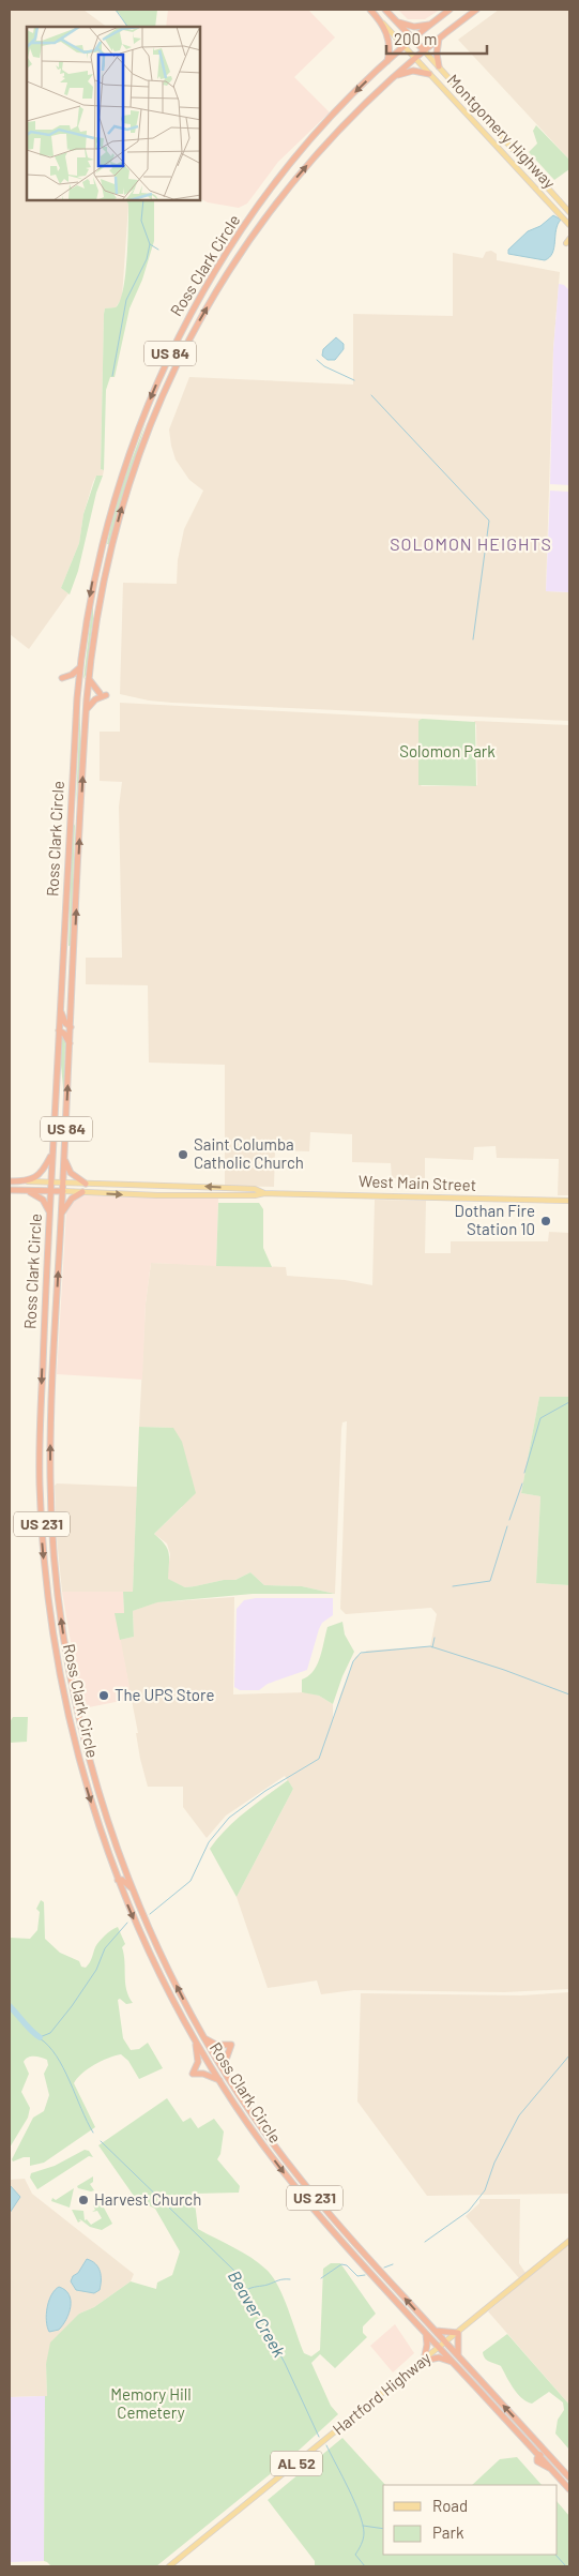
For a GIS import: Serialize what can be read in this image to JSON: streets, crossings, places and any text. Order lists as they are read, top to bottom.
{
  "streets": {
    "highway": [
      "Montgomery Highway",
      "Ross Clark Circle",
      "US 84",
      "West Main Street",
      "US 231"
    ],
    "main road": ["Hartford Highway", "AL 52"]
  },
  "crossings": [
    ["Montgomery Highway", "Ross Clark Circle"],
    ["Ross Clark Circle", "US 84"],
    ["Ross Clark Circle", "West Main Street"],
    ["Ross Clark Circle", "Hartford Highway"],
    ["US 84", "West Main Street"]
  ],
  "districts": ["SOLOMON HEIGHTS"],
  "water": ["Beaver Creek"],
  "parks": ["Solomon Park", "Memory Hill Cemetery"],
  "places": [
    "Saint Columba Catholic Church",
    "Dothan Fire Station 10",
    "The UPS Store",
    "Harvest Church"
  ],
  "legend": ["Road", "Park"],
  "scale_bar": "200 m"
}
